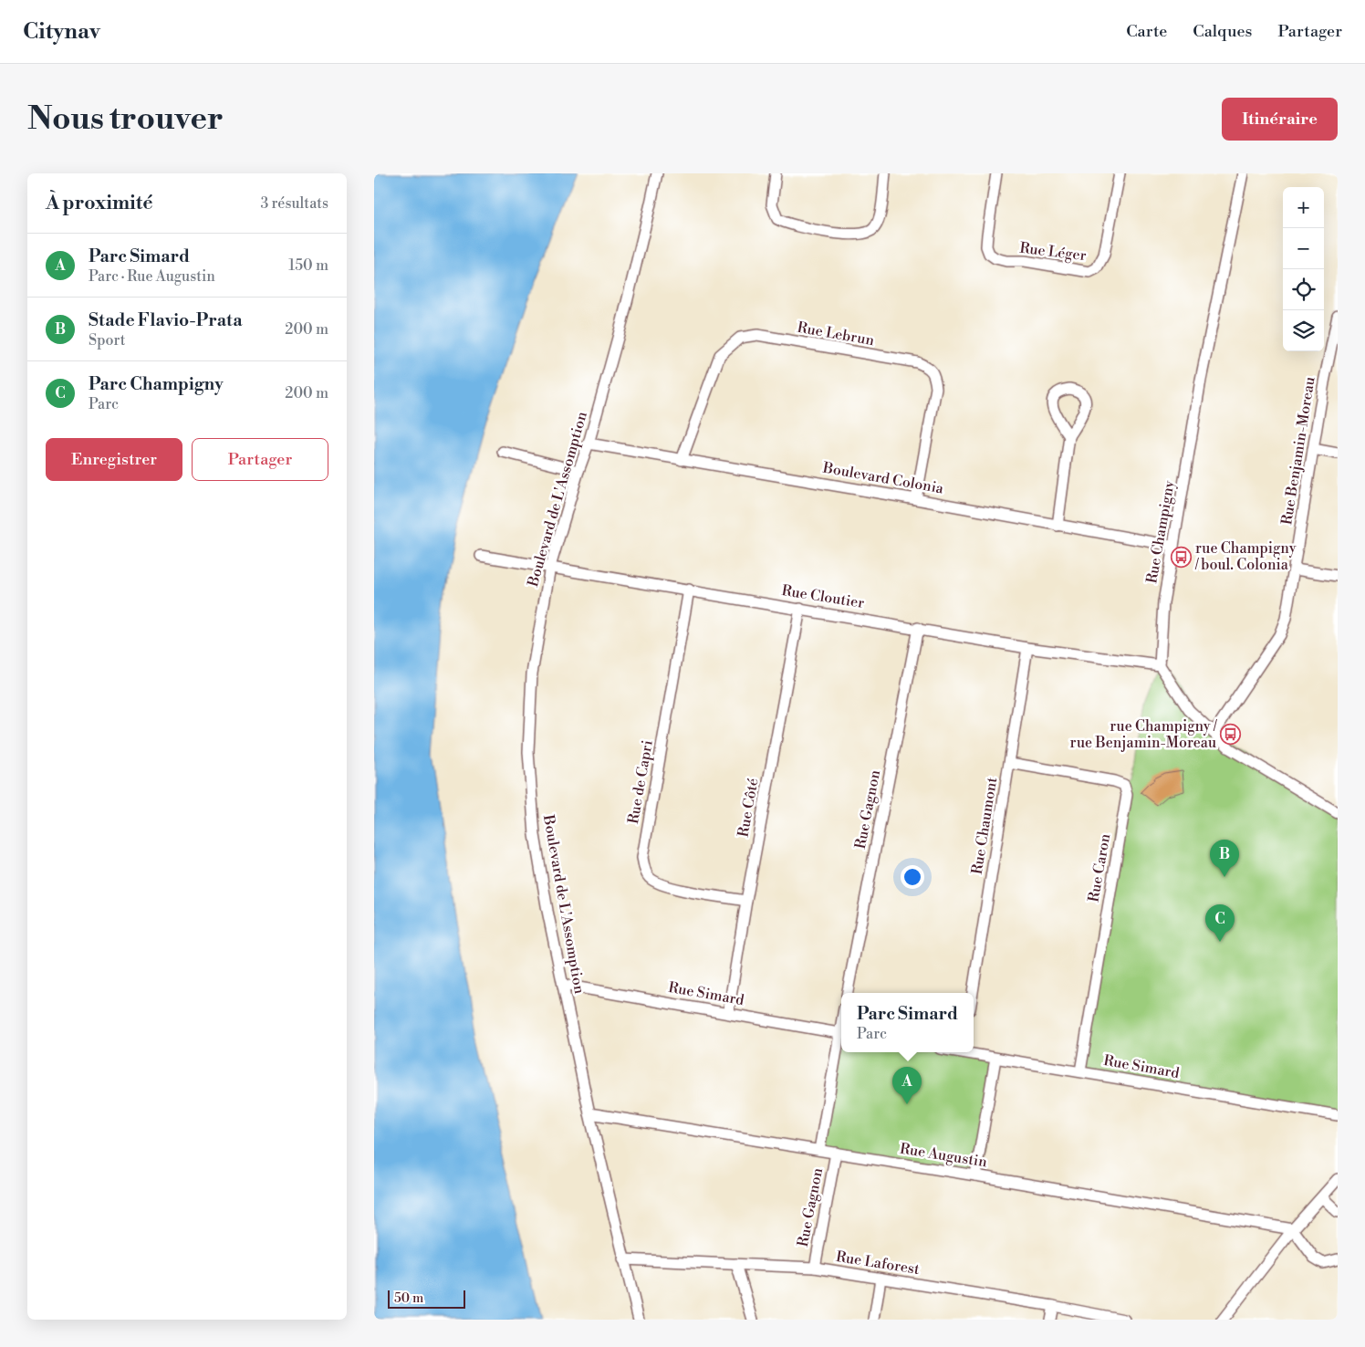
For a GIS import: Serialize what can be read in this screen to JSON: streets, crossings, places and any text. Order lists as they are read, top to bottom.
{
  "streets": {
    "street": [
      "Rue Léger",
      "Rue Lebrun",
      "Rue Benjamin-Moreau",
      "Boulevard Colonia",
      "Boulevard de L'Assomption",
      "Rue Champigny",
      "Rue Cloutier",
      "Rue de Capri",
      "Rue Côté",
      "Rue Gagnon",
      "Rue Chaumont",
      "Rue Caron",
      "Rue Simard",
      "Rue Augustin",
      "Rue Laforest"
    ]
  },
  "crossings": [
    ["Rue Lebrun", "Boulevard Colonia"],
    ["Boulevard Colonia", "Boulevard de L'Assomption"],
    ["Boulevard Colonia", "Rue Champigny"],
    ["Boulevard de L'Assomption", "Rue Cloutier"],
    ["Boulevard de L'Assomption", "Rue Simard"],
    ["Boulevard de L'Assomption", "Rue Augustin"],
    ["Boulevard de L'Assomption", "Rue Laforest"],
    ["Rue Champigny", "Rue Cloutier"],
    ["Rue Cloutier", "Rue de Capri"],
    ["Rue Cloutier", "Rue Côté"],
    ["Rue Cloutier", "Rue Gagnon"],
    ["Rue Cloutier", "Rue Chaumont"],
    ["Rue de Capri", "Rue Côté"],
    ["Rue Côté", "Rue Simard"],
    ["Rue Gagnon", "Rue Augustin"],
    ["Rue Gagnon", "Rue Laforest"],
    ["Rue Chaumont", "Rue Caron"],
    ["Rue Caron", "Rue Simard"]
  ],
  "places": {
    "bus stop": ["rue Champigny / boul. Colonia", "rue Champigny / rue Benjamin-Moreau"]
  },
  "scale_bar": "50 m",
  "page": {
    "header": "Citynav",
    "nav": ["Carte", "Calques", "Partager"],
    "buttons": [
      "Itinéraire",
      ["Enregistrer", "Partager"]
    ],
    "title": "Nous trouver",
    "heading": ["À proximité", "3 résultats"],
    "map_buttons": ["+", "−"],
    "list": [
      {
        "mark": "A",
        "name": "Parc Simard",
        "note": "Parc · Rue Augustin",
        "value": "150 m"
      },
      {
        "mark": "B",
        "name": "Stade Flavio-Prata",
        "note": "Sport",
        "value": "200 m"
      },
      {
        "mark": "C",
        "name": "Parc Champigny",
        "note": "Parc",
        "value": "200 m"
      }
    ],
    "pins": ["B", "C", "A"],
    "popup": ["Parc Simard", "Parc"],
    "scale": "50 m"
  }
}
